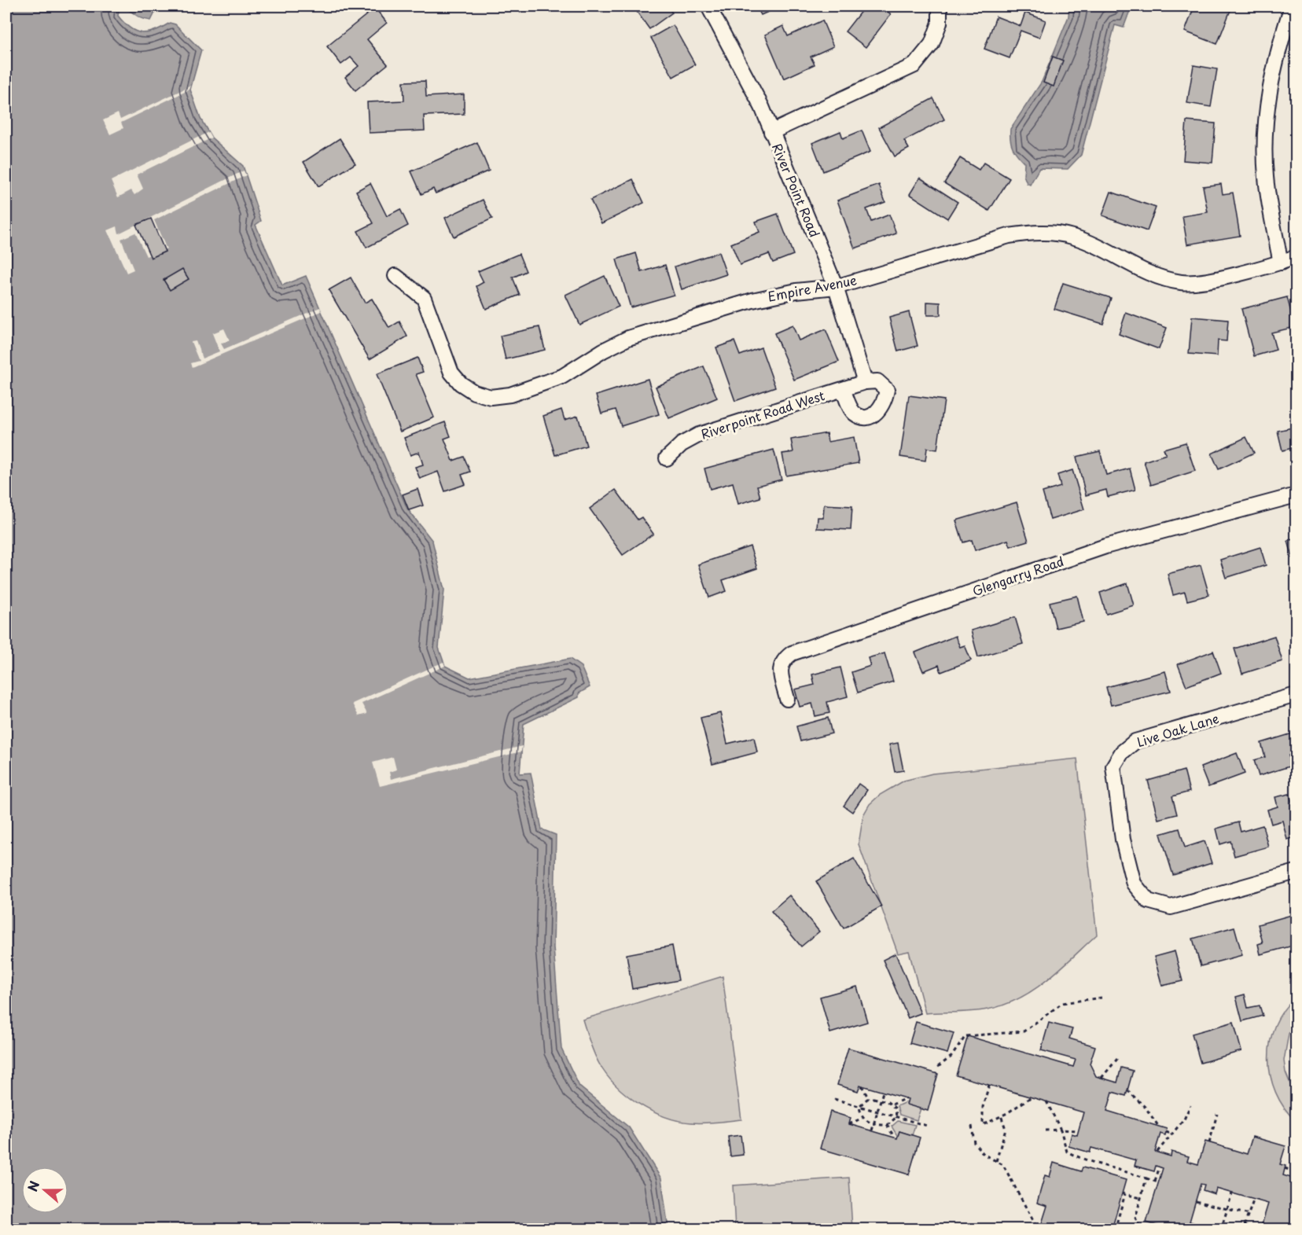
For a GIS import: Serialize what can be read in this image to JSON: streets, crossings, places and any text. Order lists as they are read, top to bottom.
{
  "streets": {
    "street": [
      "River Point Road",
      "Empire Avenue",
      "Riverpoint Road West",
      "Glengarry Road",
      "Live Oak Lane"
    ]
  },
  "crossings": [
    ["River Point Road", "Empire Avenue"],
    ["River Point Road", "Riverpoint Road West"]
  ],
  "north": "left"
}
